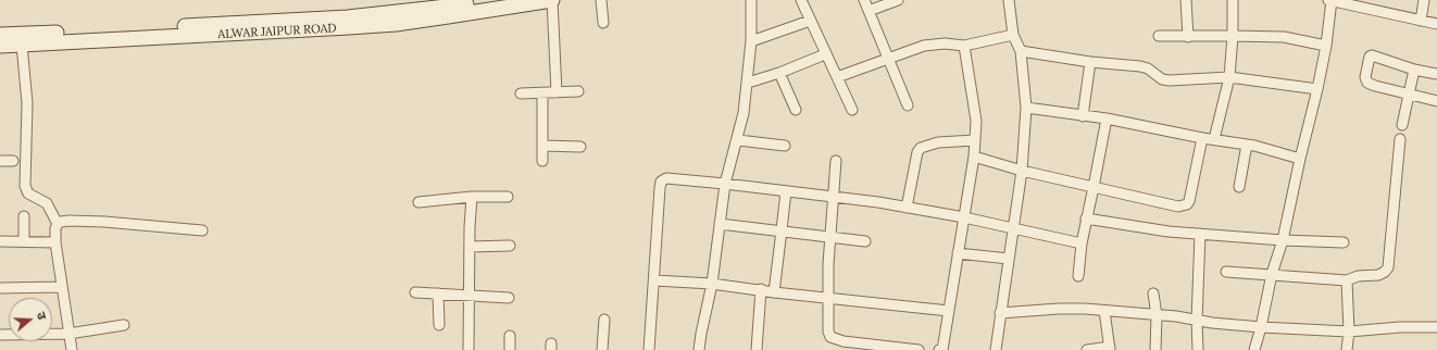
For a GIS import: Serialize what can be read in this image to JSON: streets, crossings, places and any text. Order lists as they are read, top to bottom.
{
  "streets": {
    "main road": ["ALWAR JAIPUR ROAD"]
  },
  "north": "right"
}
